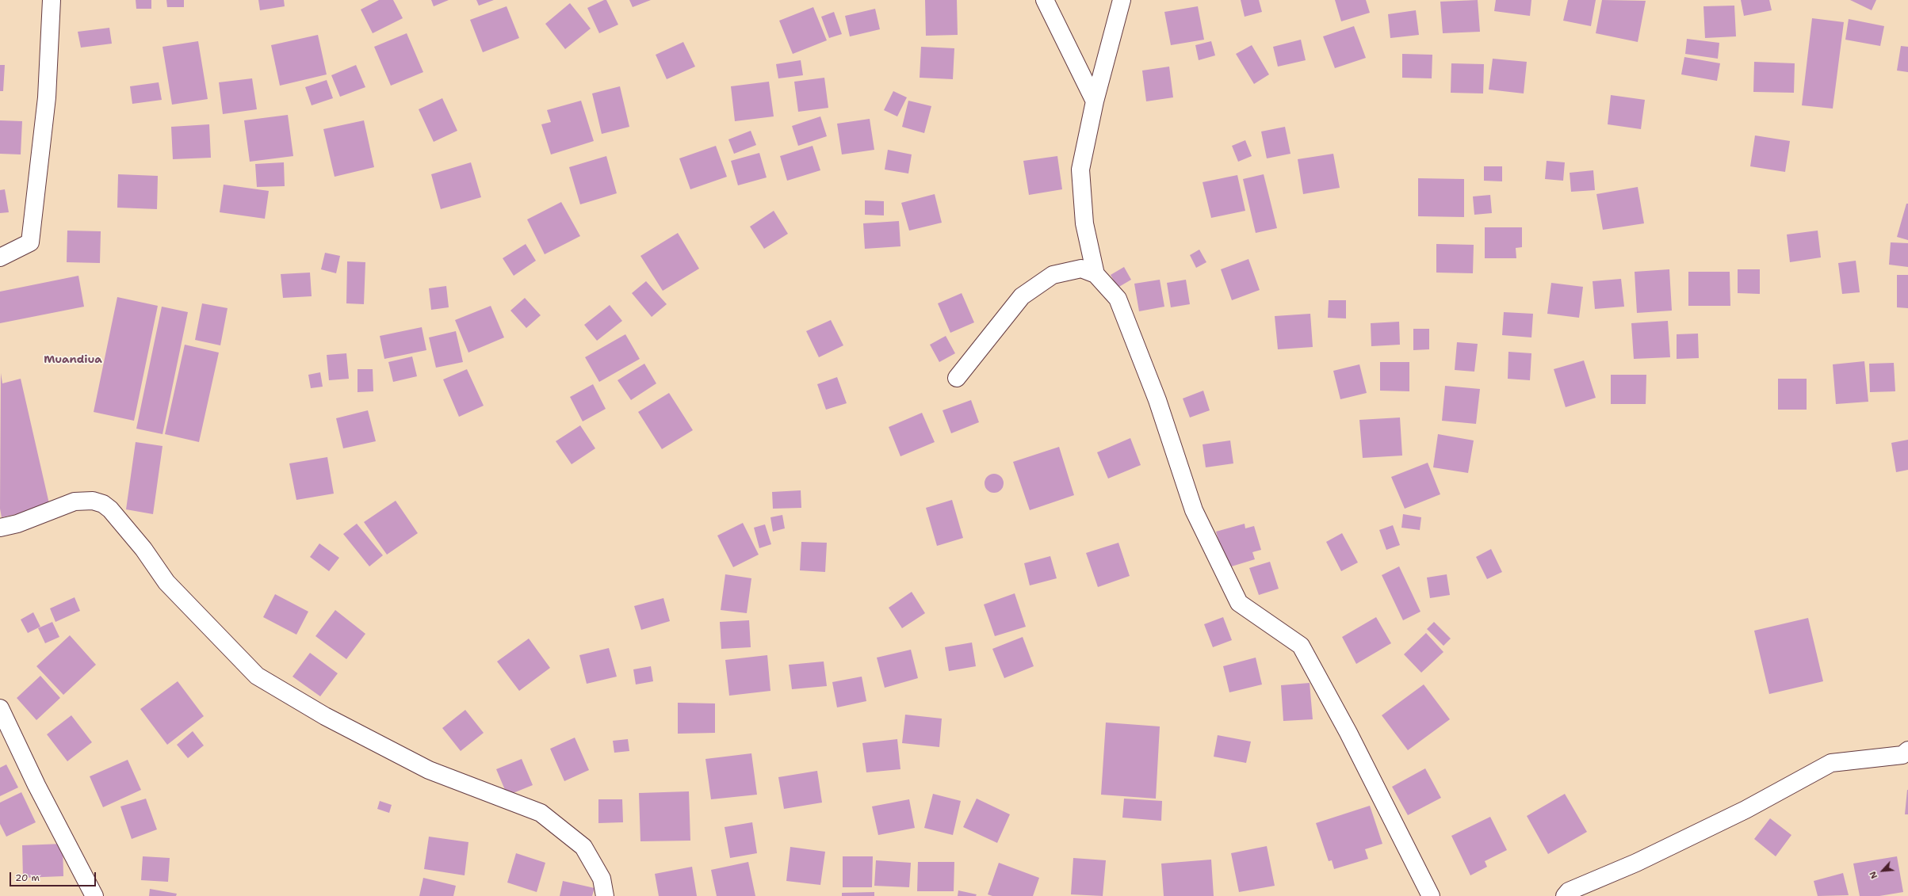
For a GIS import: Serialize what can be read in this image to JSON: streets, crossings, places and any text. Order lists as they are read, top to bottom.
{
  "districts": ["Muandiua"],
  "scale_bar": "20 m",
  "north": "bottom left"
}
